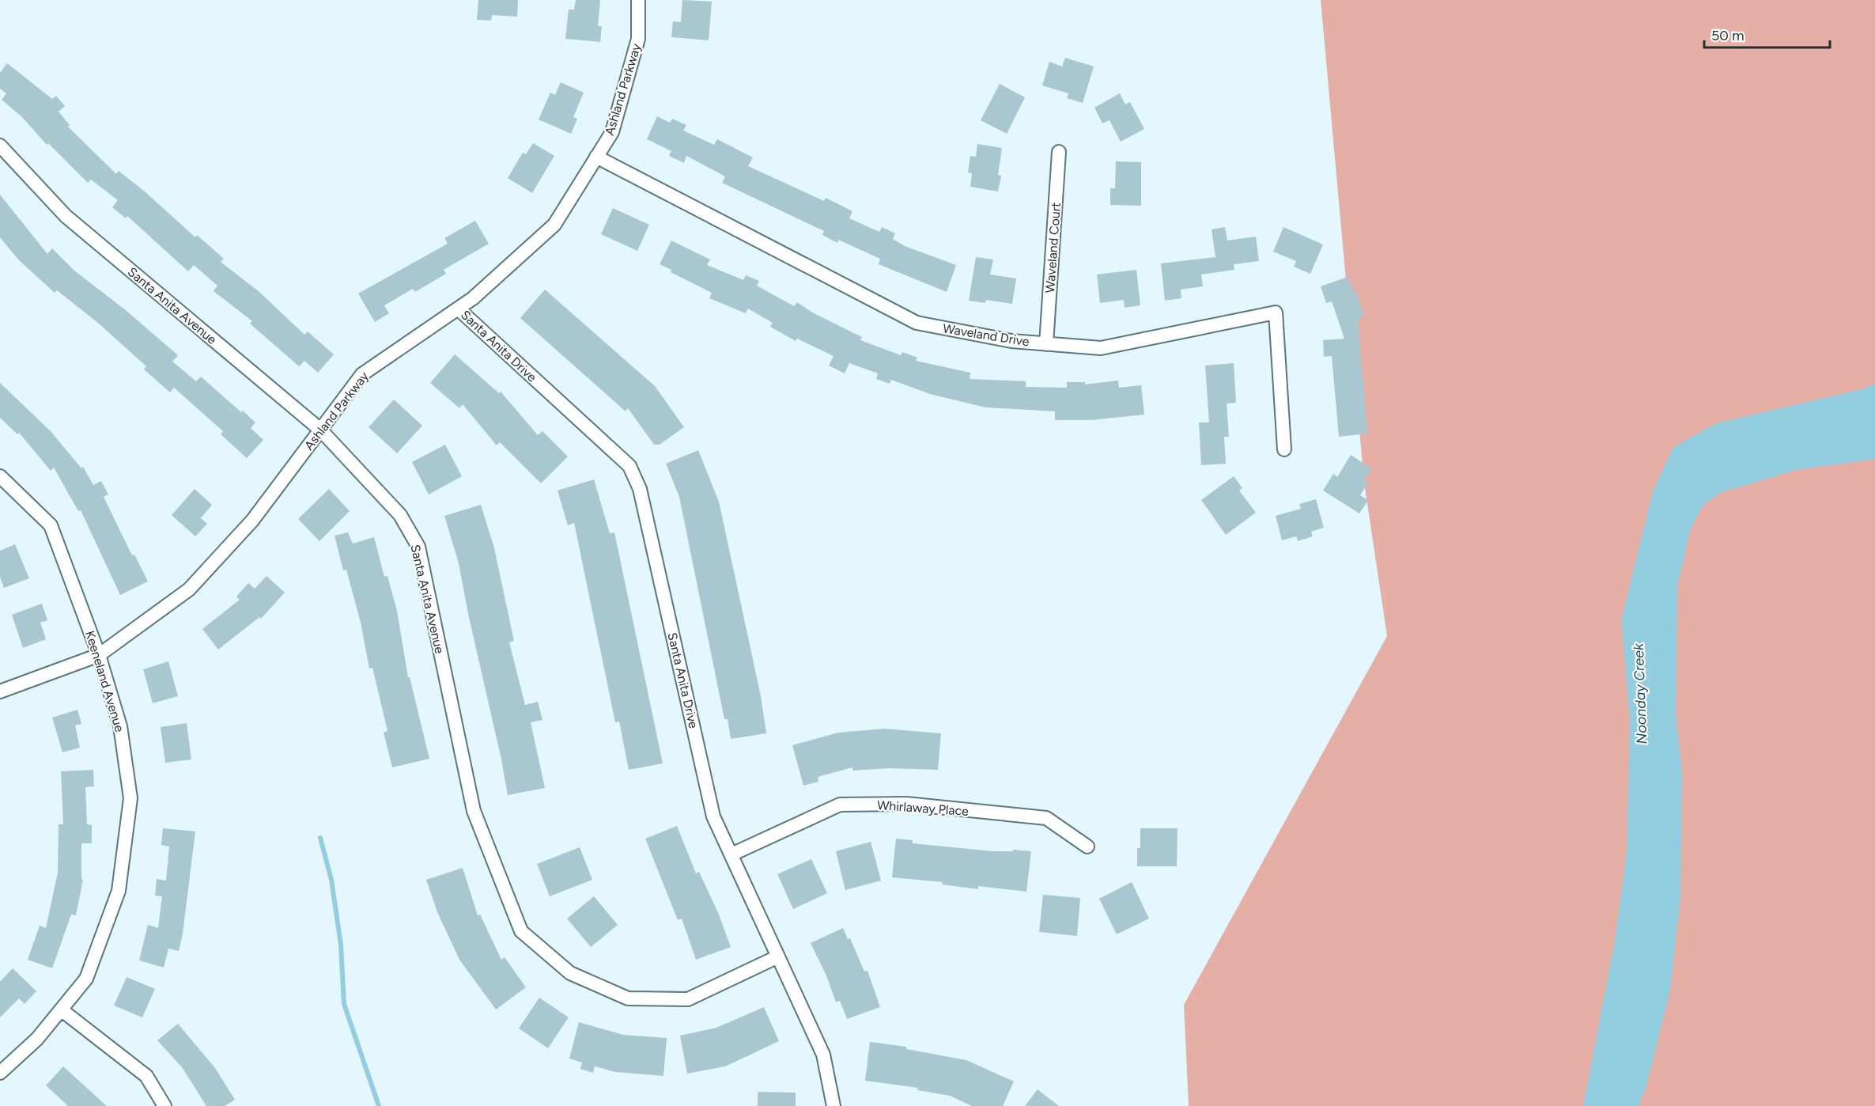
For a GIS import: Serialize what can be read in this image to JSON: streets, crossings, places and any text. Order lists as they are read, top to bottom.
{
  "streets": {
    "street": [
      "Ashland Parkway",
      "Waveland Court",
      "Santa Anita Avenue",
      "Waveland Drive",
      "Santa Anita Drive",
      "Keeneland Avenue",
      "Whirlaway Place"
    ]
  },
  "crossings": [
    ["Ashland Parkway", "Santa Anita Avenue"],
    ["Ashland Parkway", "Waveland Drive"],
    ["Ashland Parkway", "Santa Anita Drive"],
    ["Ashland Parkway", "Keeneland Avenue"],
    ["Waveland Court", "Waveland Drive"],
    ["Santa Anita Avenue", "Santa Anita Drive"],
    ["Santa Anita Drive", "Whirlaway Place"]
  ],
  "water": ["Noonday Creek"],
  "scale_bar": "50 m"
}
